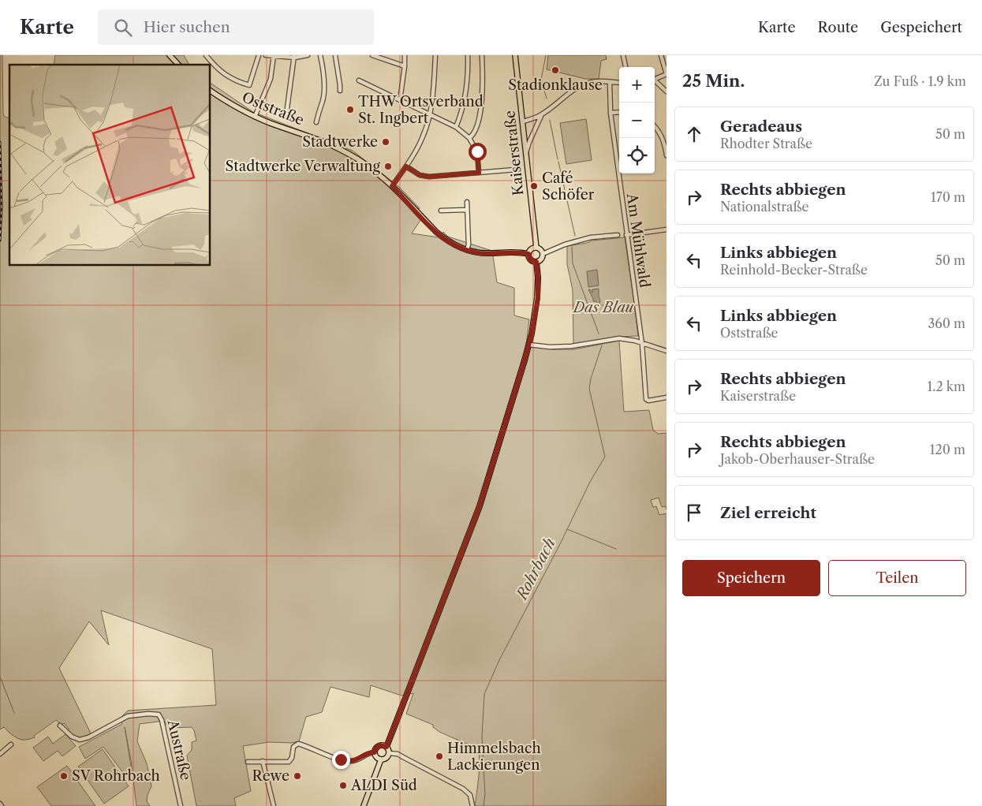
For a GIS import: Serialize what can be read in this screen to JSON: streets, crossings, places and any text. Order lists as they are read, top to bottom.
{
  "streets": {
    "main road": ["Oststraße", "Kaiserstraße"],
    "street": ["Am Mühlwald", "Austraße"]
  },
  "crossings": [
    ["Oststraße", "Kaiserstraße"]
  ],
  "water": ["Rohrbach"],
  "parks": ["Das Blau"],
  "places": [
    "Stadionklause",
    "THW Ortsverband St. Ingbert",
    "Stadtwerke",
    "Stadtwerke Verwaltung",
    "Café Schöfer",
    "Himmelsbach Lackierungen",
    "SV Rohrbach",
    "Rewe",
    "ALDI Süd"
  ],
  "page": {
    "header": "Karte",
    "search": "Hier suchen",
    "nav": ["Karte", "Route", "Gespeichert"],
    "heading": ["25 Min.", "Zu Fuß · 1.9 km"],
    "map_buttons": ["+", "−"],
    "list": [
      ["Geradeaus", "Rhodter Straße", "50 m"],
      ["Rechts abbiegen", "Nationalstraße", "170 m"],
      ["Links abbiegen", "Reinhold-Becker-Straße", "50 m"],
      ["Links abbiegen", "Oststraße", "360 m"],
      ["Rechts abbiegen", "Kaiserstraße", "1.2 km"],
      ["Rechts abbiegen", "Jakob-Oberhauser-Straße", "120 m"],
      "Ziel erreicht"
    ],
    "buttons": ["Speichern", "Teilen"]
  }
}
